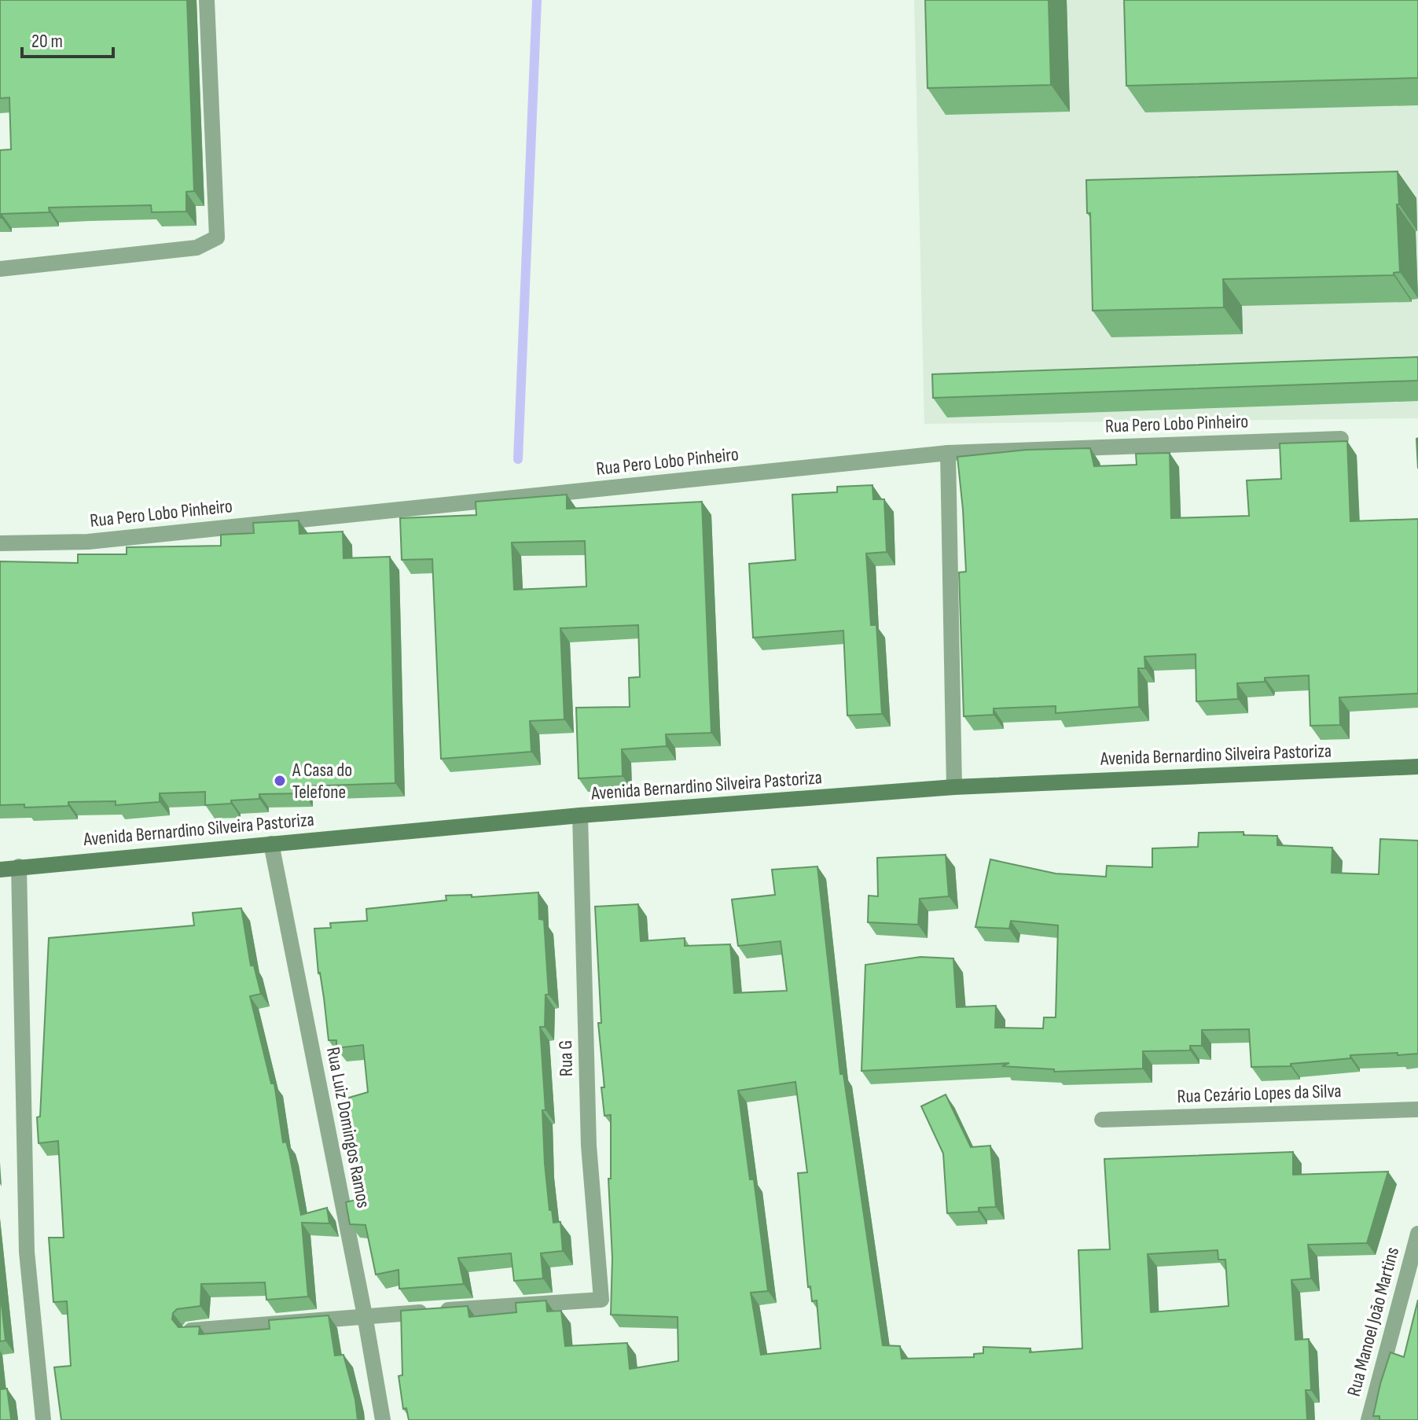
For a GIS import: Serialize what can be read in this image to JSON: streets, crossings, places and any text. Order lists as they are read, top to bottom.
{
  "streets": {
    "main road": ["Avenida Bernardino Silveira Pastoriza"],
    "street": [
      "Rua Pero Lobo Pinheiro",
      "Rua G",
      "Rua Cezário Lopes da Silva",
      "Rua Luiz Domingos Ramos",
      "Rua Manoel João Martins"
    ]
  },
  "crossings": [
    ["Avenida Bernardino Silveira Pastoriza", "Rua G"],
    ["Avenida Bernardino Silveira Pastoriza", "Rua Luiz Domingos Ramos"],
    ["Rua G", "Rua Luiz Domingos Ramos"]
  ],
  "places": ["A Casa do Telefone"],
  "scale_bar": "20 m"
}
